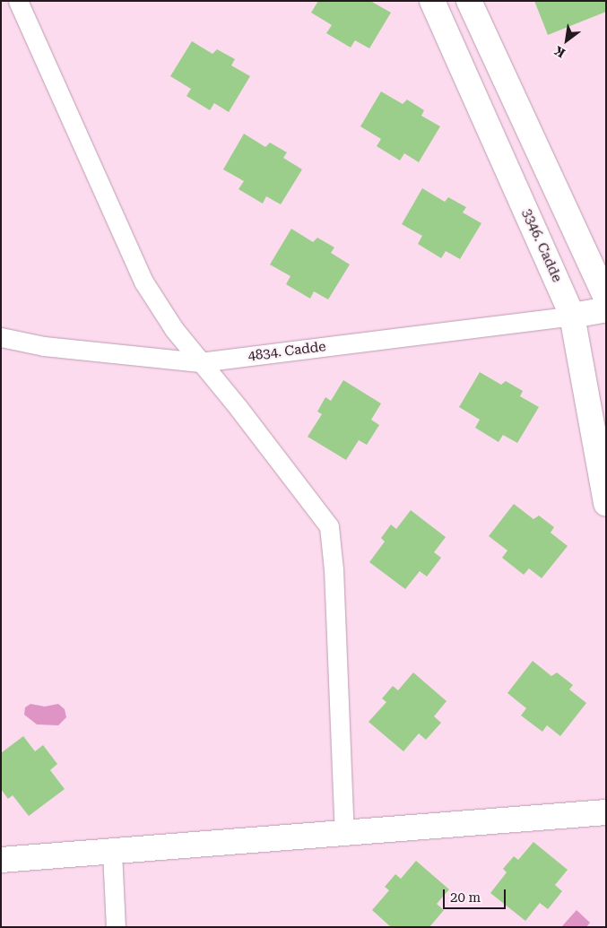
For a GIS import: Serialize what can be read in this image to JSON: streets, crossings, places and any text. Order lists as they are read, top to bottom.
{
  "streets": {
    "street": ["3346. Cadde", "4834. Cadde"]
  },
  "crossings": [
    ["3346. Cadde", "4834. Cadde"]
  ],
  "scale_bar": "20 m",
  "north": "bottom left"
}
